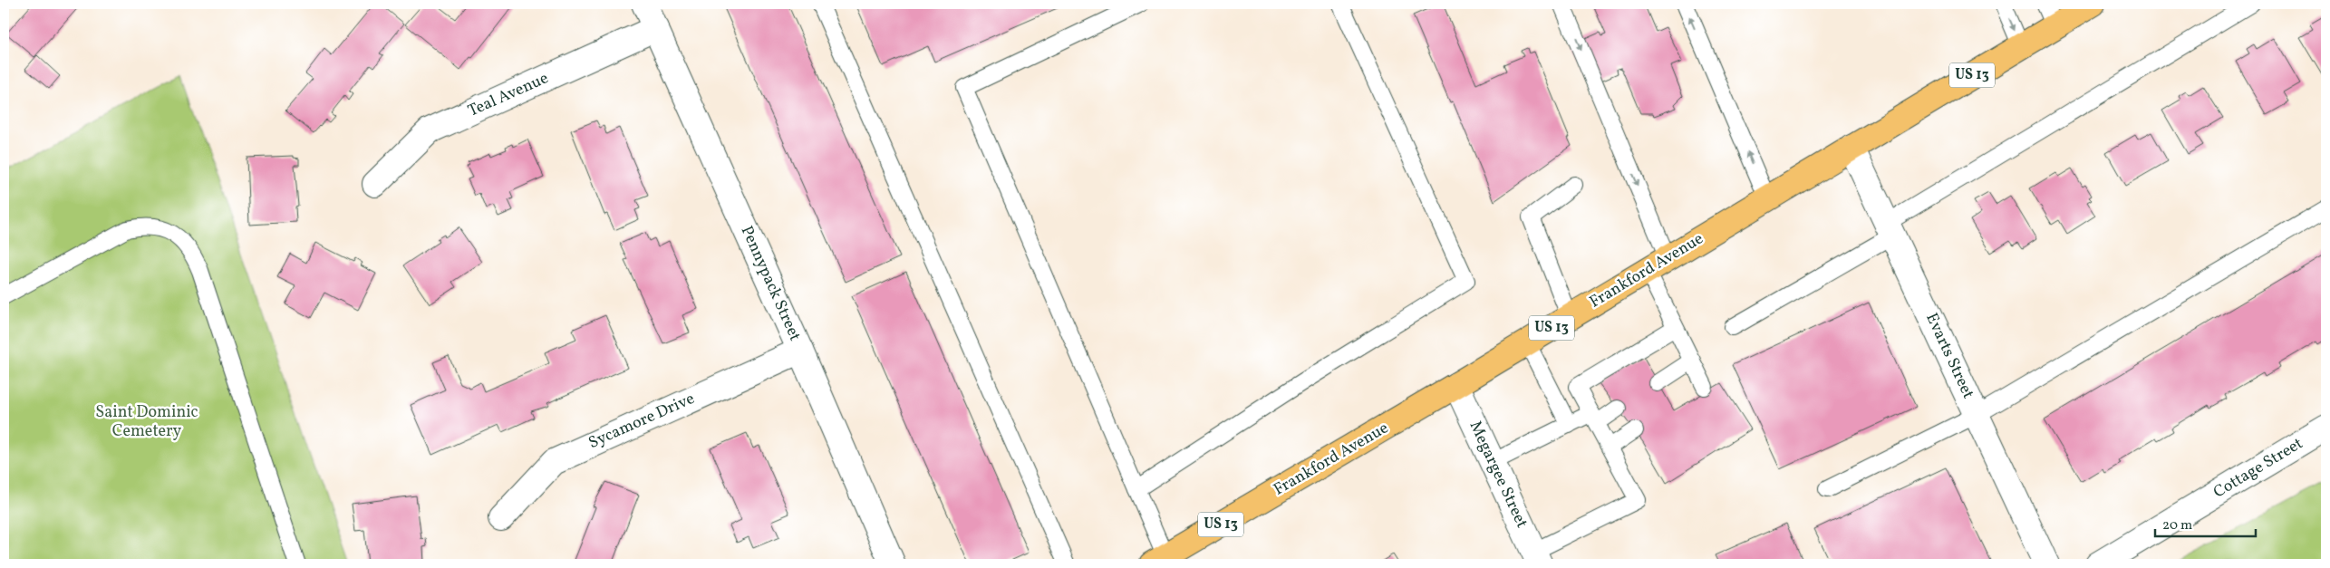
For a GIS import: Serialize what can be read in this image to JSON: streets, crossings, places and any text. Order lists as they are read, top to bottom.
{
  "streets": {
    "main road": ["US 13", "Frankford Avenue"],
    "street": [
      "Teal Avenue",
      "Pennypack Street",
      "Evarts Street",
      "Sycamore Drive",
      "Cottage Street",
      "Megargee Street"
    ]
  },
  "crossings": [
    ["Teal Avenue", "Pennypack Street"],
    ["Frankford Avenue", "Evarts Street"],
    ["Frankford Avenue", "Megargee Street"],
    ["Pennypack Street", "Sycamore Drive"]
  ],
  "parks": ["Saint Dominic Cemetery"],
  "scale_bar": "20 m"
}
